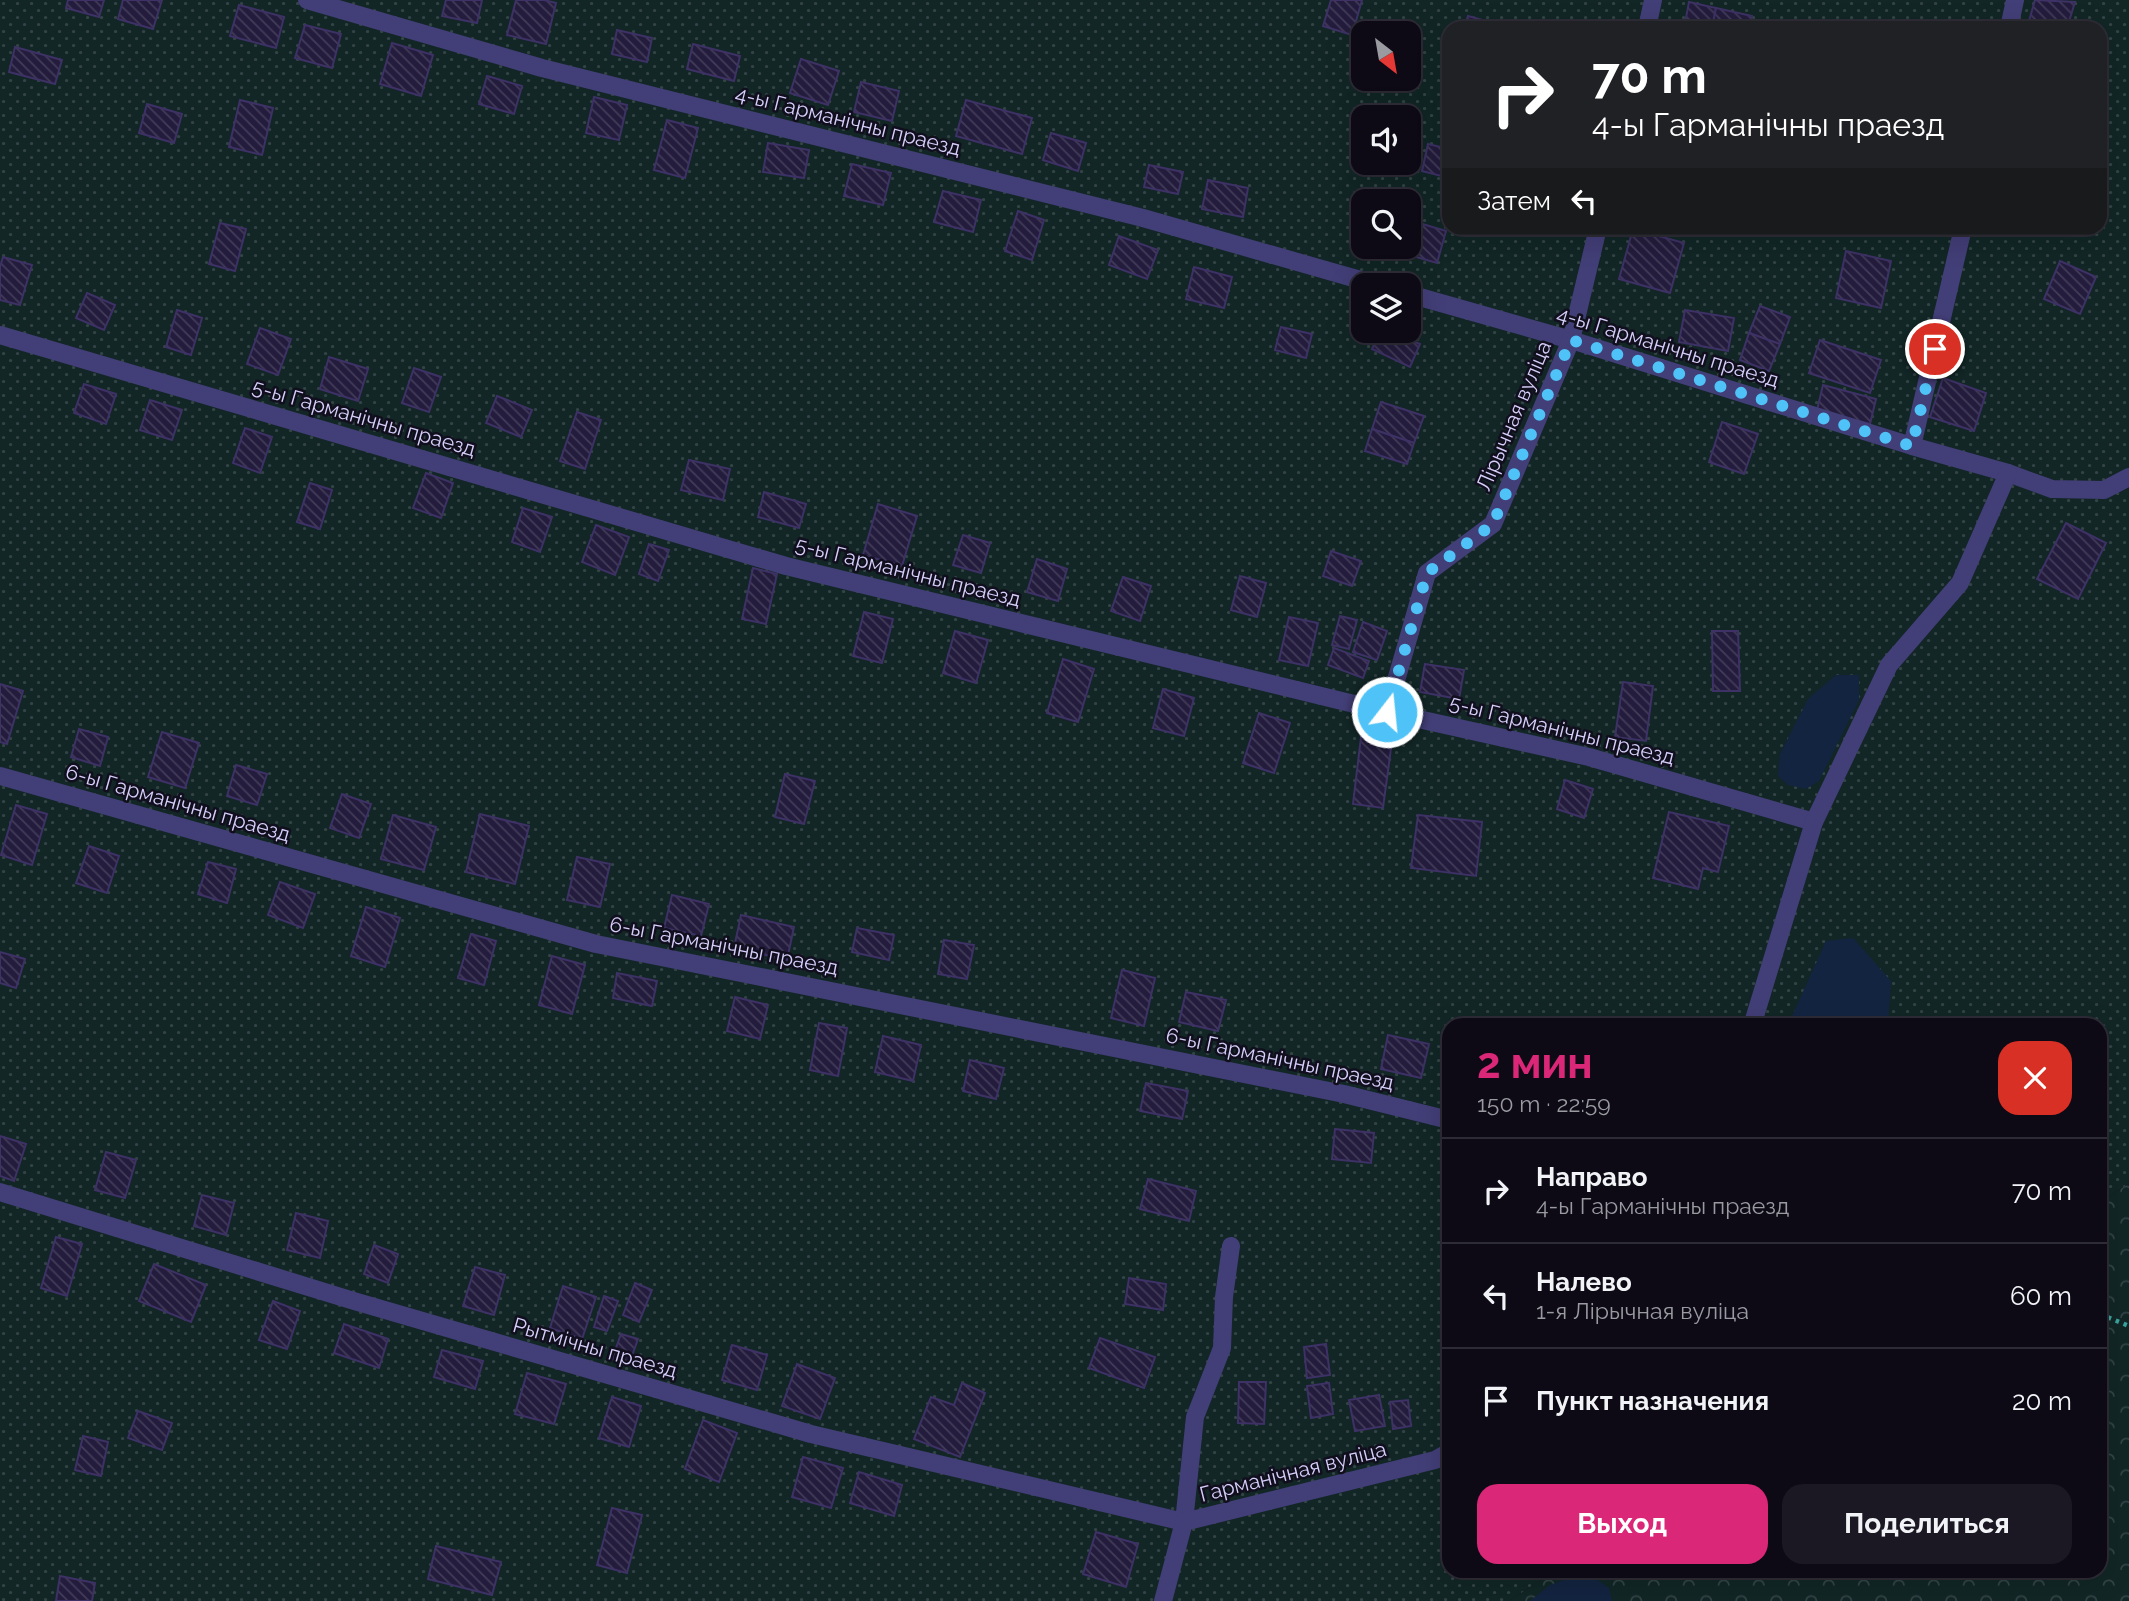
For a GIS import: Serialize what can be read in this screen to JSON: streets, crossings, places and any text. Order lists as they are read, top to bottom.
{
  "streets": {
    "lane": [
      "4-ы Гарманічны праезд",
      "Лірычная вуліца",
      "5-ы Гарманічны праезд",
      "6-ы Гарманічны праезд",
      "Рытмічны праезд",
      "Гарманічная вуліца"
    ]
  },
  "crossings": [
    ["4-ы Гарманічны праезд", "Лірычная вуліца"],
    ["Лірычная вуліца", "5-ы Гарманічны праезд"],
    ["Рытмічны праезд", "Гарманічная вуліца"]
  ],
  "north": "bottom right",
  "page": {
    "turn": ["70 m", "4-ы Гарманічны праезд"],
    "then": "Затем",
    "heading": ["2 мин", "150 m · 22:59"],
    "list": [
      {
        "name": "Направо",
        "note": "4-ы Гарманічны праезд",
        "value": "70 m"
      },
      {
        "name": "Налево",
        "note": "1-я Лірычная вуліца",
        "value": "60 m"
      },
      {
        "name": "Пункт назначения",
        "value": "20 m"
      }
    ],
    "buttons": ["Выход", "Поделиться"]
  }
}
